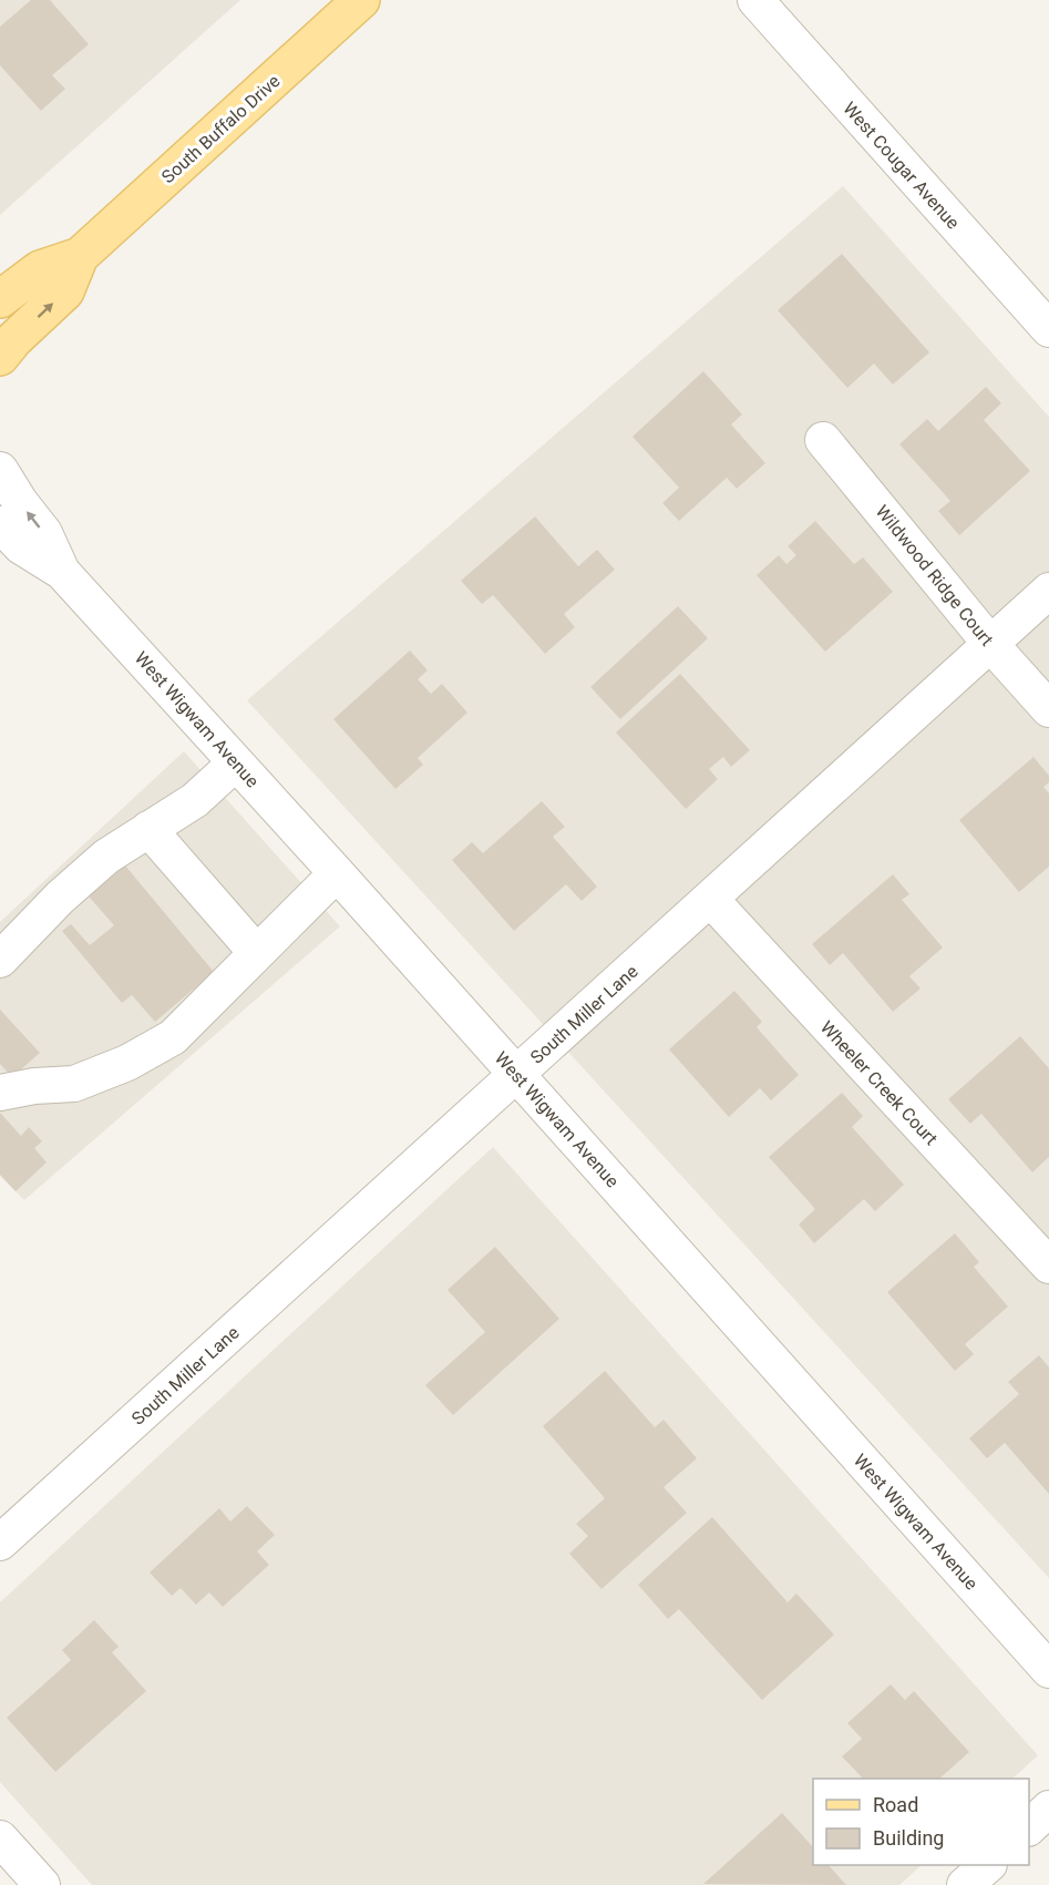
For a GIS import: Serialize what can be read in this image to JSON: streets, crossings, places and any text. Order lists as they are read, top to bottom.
{
  "streets": {
    "main road": ["South Buffalo Drive"],
    "street": [
      "West Cougar Avenue",
      "Wildwood Ridge Court",
      "West Wigwam Avenue",
      "South Miller Lane",
      "Wheeler Creek Court"
    ]
  },
  "crossings": [
    ["Wildwood Ridge Court", "South Miller Lane"],
    ["West Wigwam Avenue", "South Miller Lane"],
    ["South Miller Lane", "Wheeler Creek Court"]
  ],
  "legend": ["Road", "Building"]
}
